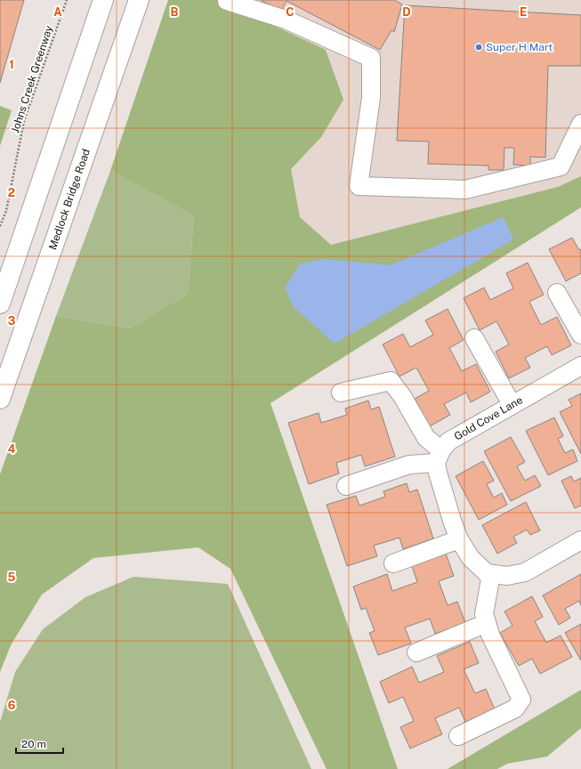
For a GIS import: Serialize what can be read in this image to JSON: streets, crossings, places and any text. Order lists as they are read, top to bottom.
{
  "streets": {
    "highway": ["Medlock Bridge Road"],
    "street": ["Gold Cove Lane"],
    "path": ["Johns Creek Greenway"]
  },
  "places": ["Super H Mart"],
  "scale_bar": "20 m",
  "grid": {
    "columns": [
      "A",
      "B",
      "C",
      "D",
      "E"
    ],
    "rows": [
      "1",
      "2",
      "3",
      "4",
      "5",
      "6"
    ]
  }
}
